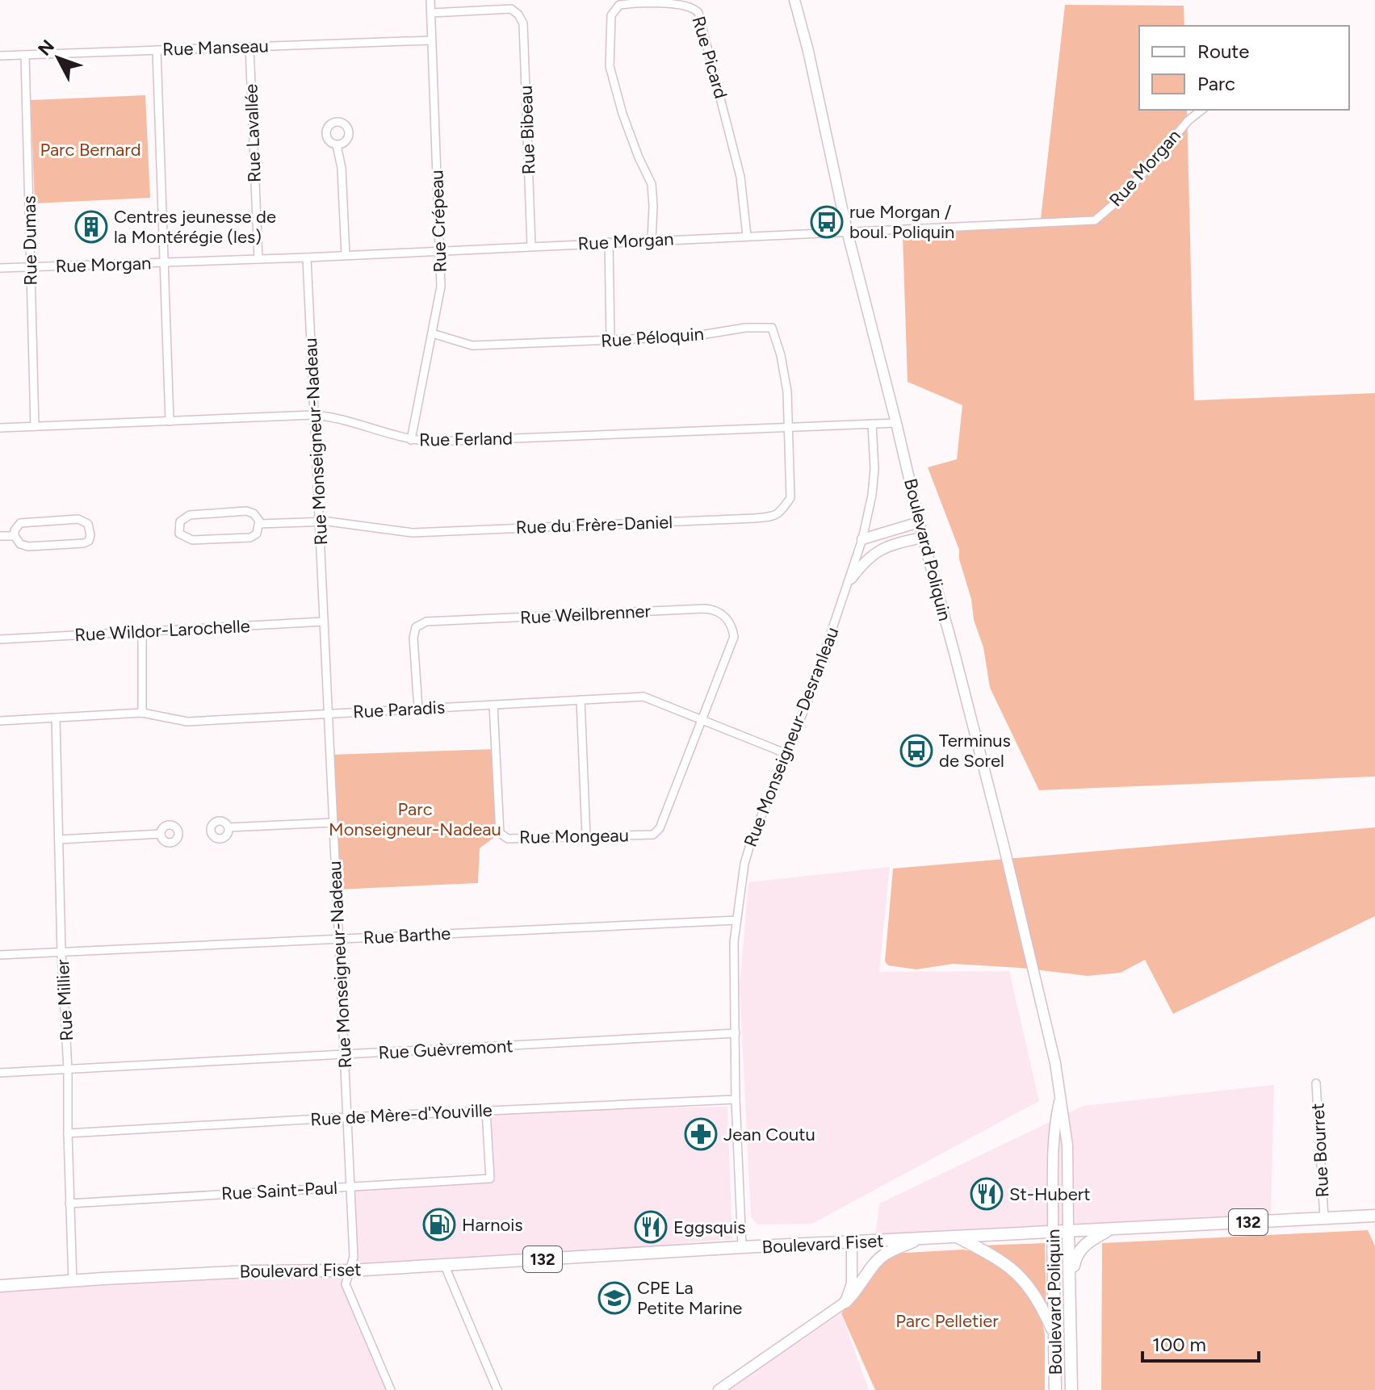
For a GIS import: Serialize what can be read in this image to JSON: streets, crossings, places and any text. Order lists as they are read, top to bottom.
{
  "streets": {
    "main road": ["Boulevard Poliquin", "132", "Boulevard Fiset"],
    "street": [
      "Rue Manseau",
      "Rue Picard",
      "Rue Bibeau",
      "Rue Lavallée",
      "Rue Morgan",
      "Rue Crépeau",
      "Rue Dumas",
      "Rue Péloquin",
      "Rue Ferland",
      "Rue Monseigneur-Nadeau",
      "Rue du Frère-Daniel",
      "Rue Weilbrenner",
      "Rue Wildor-Larochelle",
      "Rue Paradis",
      "Rue Monseigneur-Desranleau",
      "Rue Mongeau",
      "Rue Barthe",
      "Rue Millier",
      "Rue Guèvremont",
      "Rue de Mère-d'Youville",
      "Rue Bourret",
      "Rue Saint-Paul"
    ]
  },
  "crossings": [
    ["Rue Manseau", "Rue Lavallée"],
    ["Rue Manseau", "Rue Crépeau"],
    ["Rue Manseau", "Rue Dumas"],
    ["Rue Picard", "Rue Morgan"],
    ["Rue Bibeau", "Rue Morgan"],
    ["Rue Bibeau", "Rue Crépeau"],
    ["Rue Lavallée", "Rue Morgan"],
    ["Rue Morgan", "Rue Crépeau"],
    ["Rue Morgan", "Rue Dumas"],
    ["Rue Morgan", "Rue Monseigneur-Nadeau"],
    ["Rue Morgan", "Boulevard Poliquin"],
    ["Rue Crépeau", "Rue Péloquin"],
    ["Rue Crépeau", "Rue Ferland"],
    ["Rue Dumas", "Rue Ferland"],
    ["Rue Péloquin", "Rue Ferland"],
    ["Rue Péloquin", "Rue du Frère-Daniel"],
    ["Rue Ferland", "Rue Monseigneur-Nadeau"],
    ["Rue Ferland", "Rue du Frère-Daniel"],
    ["Rue Ferland", "Boulevard Poliquin"],
    ["Rue Ferland", "Rue Monseigneur-Desranleau"],
    ["Rue Monseigneur-Nadeau", "Rue du Frère-Daniel"],
    ["Rue Monseigneur-Nadeau", "Rue Wildor-Larochelle"],
    ["Rue Monseigneur-Nadeau", "Rue Paradis"],
    ["Rue Monseigneur-Nadeau", "Rue Barthe"],
    ["Rue Monseigneur-Nadeau", "Rue Guèvremont"],
    ["Rue Monseigneur-Nadeau", "Rue de Mère-d'Youville"],
    ["Rue Monseigneur-Nadeau", "Rue Saint-Paul"],
    ["Rue Monseigneur-Nadeau", "Boulevard Fiset"],
    ["Boulevard Poliquin", "Boulevard Fiset"],
    ["Rue Weilbrenner", "Rue Paradis"],
    ["Rue Weilbrenner", "Rue Mongeau"],
    ["Rue Paradis", "Rue Monseigneur-Desranleau"],
    ["Rue Paradis", "Rue Mongeau"],
    ["Rue Paradis", "Rue Millier"],
    ["Rue Monseigneur-Desranleau", "Rue Barthe"],
    ["Rue Monseigneur-Desranleau", "Rue Guèvremont"],
    ["Rue Monseigneur-Desranleau", "Rue de Mère-d'Youville"],
    ["Rue Monseigneur-Desranleau", "Boulevard Fiset"],
    ["Rue Barthe", "Rue Millier"],
    ["Rue Millier", "Rue Guèvremont"],
    ["Rue Millier", "Rue de Mère-d'Youville"],
    ["Rue Millier", "Rue Saint-Paul"],
    ["Rue Millier", "Boulevard Fiset"],
    ["Rue de Mère-d'Youville", "Rue Saint-Paul"],
    ["Rue Bourret", "Boulevard Fiset"]
  ],
  "parks": ["Parc Bernard", "Parc Monseigneur-Nadeau", "Parc Pelletier"],
  "places": {
    "bus stop": ["rue Morgan / boul. Poliquin", "Terminus de Sorel"],
    "building": ["Centres jeunesse de la Montérégie (les)"],
    "pharmacy": ["Jean Coutu"],
    "restaurant": ["St-Hubert", "Eggsquis"],
    "fuel station": ["Harnois"],
    "school or university": ["CPE La Petite Marine"]
  },
  "legend": ["Route", "Parc"],
  "scale_bar": "100 m",
  "north": "top left"
}
